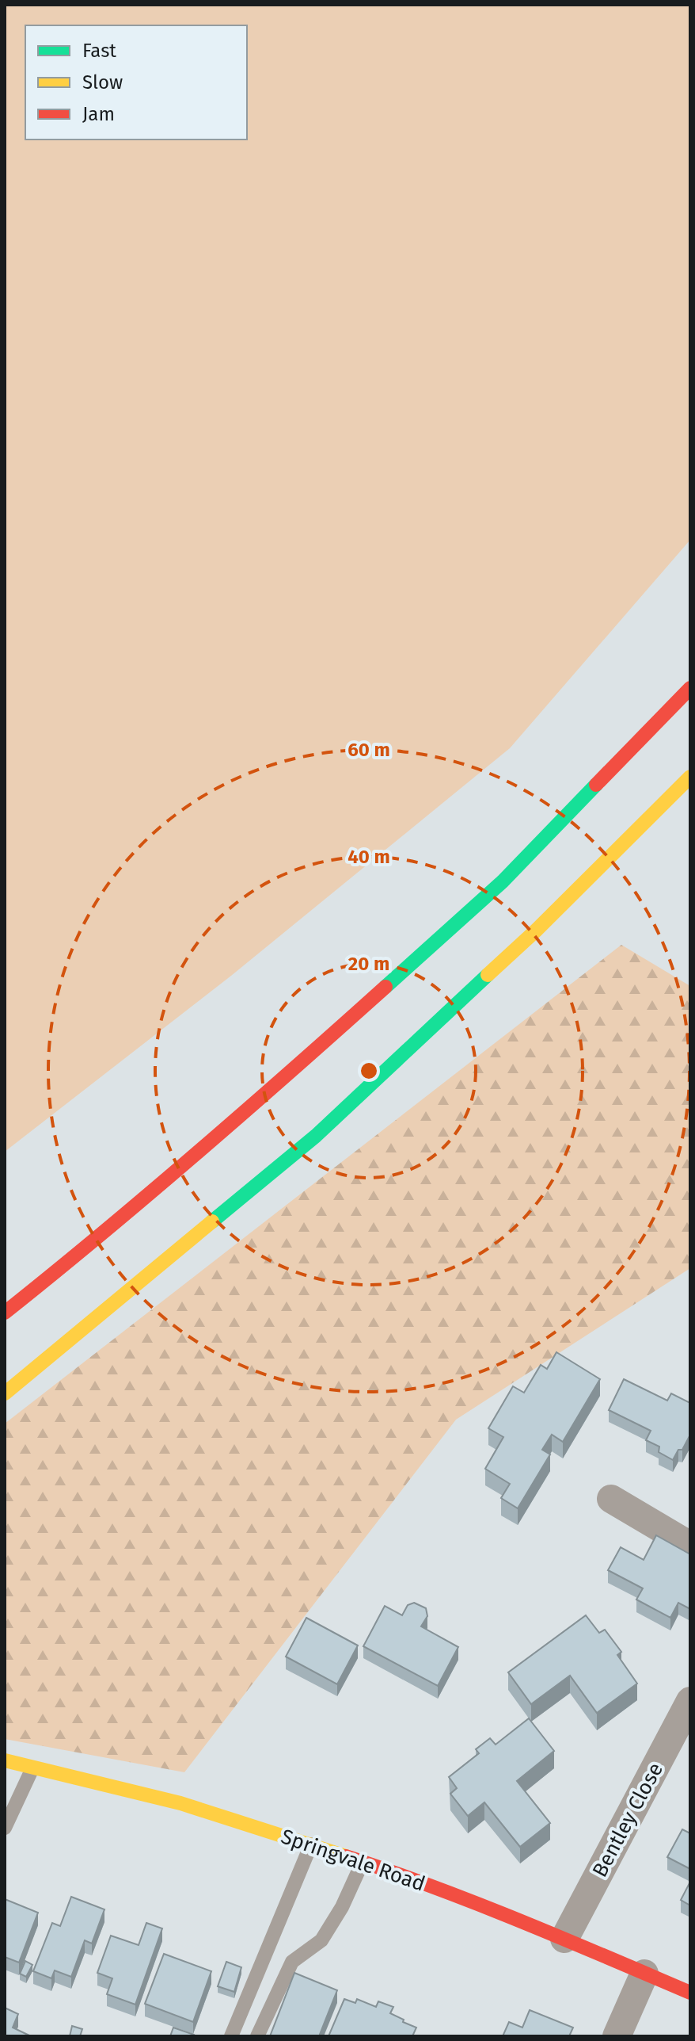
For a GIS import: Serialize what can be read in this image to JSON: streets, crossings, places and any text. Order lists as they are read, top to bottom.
{
  "streets": {
    "main road": ["Springvale Road"],
    "street": ["Bentley Close"]
  },
  "crossings": [
    ["Bentley Close", "Springvale Road"]
  ],
  "legend": ["Fast", "Slow", "Jam"],
  "rings": ["60 m", "40 m", "20 m"]
}
